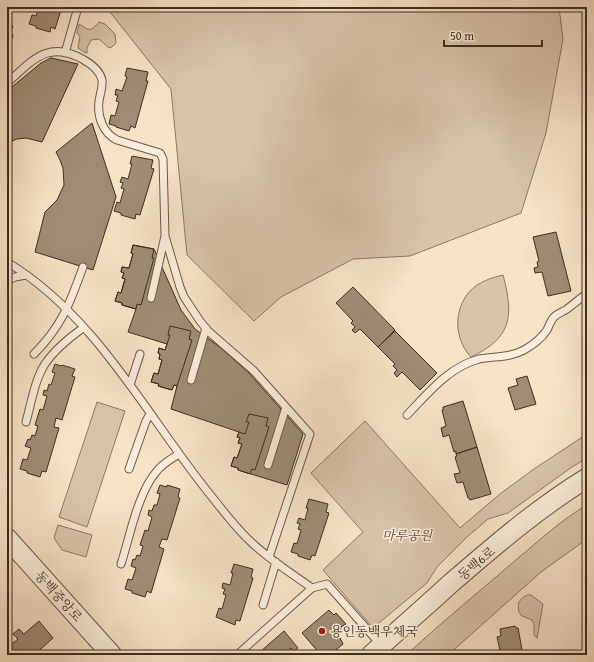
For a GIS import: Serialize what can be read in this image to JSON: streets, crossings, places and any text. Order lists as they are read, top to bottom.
{
  "streets": {
    "street": ["동백6로", "동백중앙로"]
  },
  "parks": ["마루공원"],
  "places": ["용인동백우체국"],
  "scale_bar": "50 m"
}
